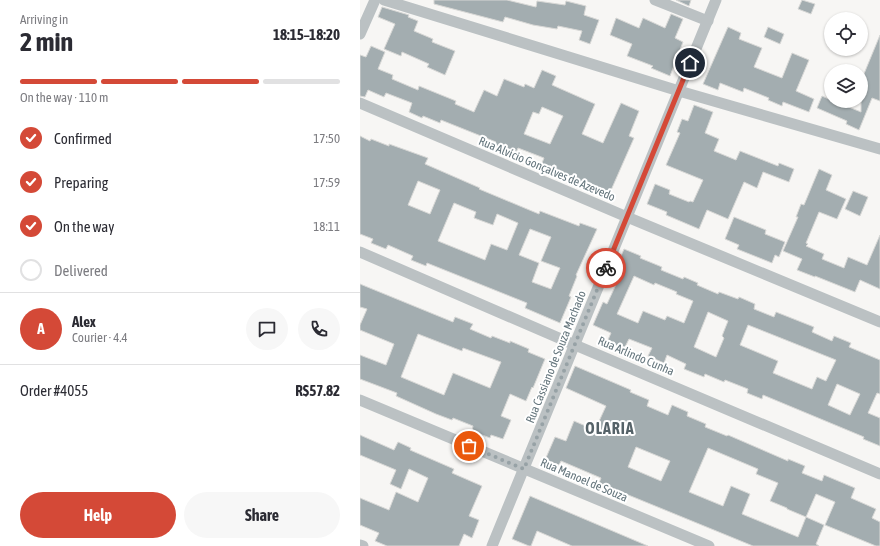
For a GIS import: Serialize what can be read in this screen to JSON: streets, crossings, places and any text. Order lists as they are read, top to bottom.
{
  "streets": {
    "street": [
      "Rua Alvício Gonçalves de Azevedo",
      "Rua Arlindo Cunha",
      "Rua Cassiano de Souza Machado",
      "Rua Manoel de Souza"
    ]
  },
  "crossings": [
    ["Rua Alvício Gonçalves de Azevedo", "Rua Cassiano de Souza Machado"],
    ["Rua Arlindo Cunha", "Rua Cassiano de Souza Machado"],
    ["Rua Cassiano de Souza Machado", "Rua Manoel de Souza"]
  ],
  "districts": ["OLARIA"],
  "page": {
    "heading": ["2 min", "Arriving in", "18:15–18:20"],
    "panel": [
      "Alex",
      "Courier · 4.4",
      "Order #4055",
      "R$57.82"
    ],
    "bar": "On the way · 110 m",
    "list": [
      ["Confirmed", "17:50"],
      ["Preparing", "17:59"],
      ["On the way", "18:11"],
      "Delivered"
    ],
    "round": "A",
    "buttons": ["Help", "Share"]
  }
}
